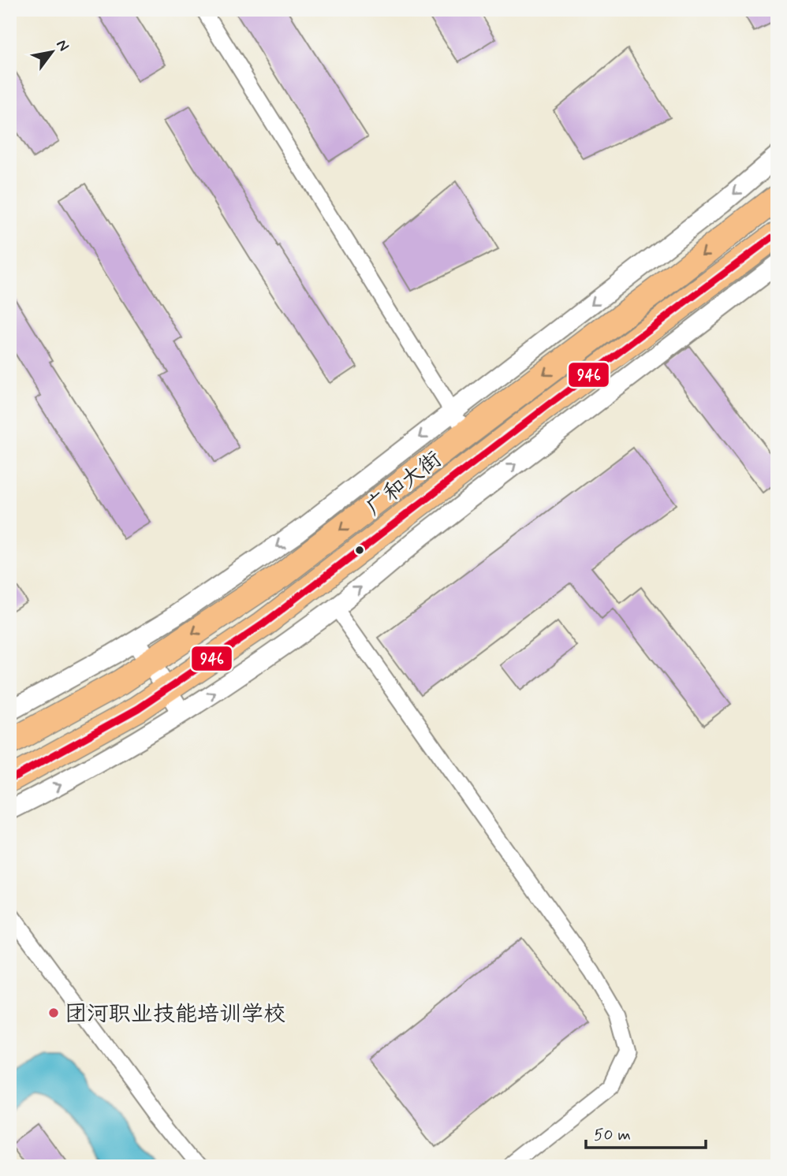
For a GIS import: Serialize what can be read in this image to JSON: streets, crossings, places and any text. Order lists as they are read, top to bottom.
{
  "streets": {
    "main road": ["广和大街"]
  },
  "places": ["团河职业技能培训学校"],
  "lines": ["transit line 946"],
  "scale_bar": "50 m",
  "north": "top right"
}
